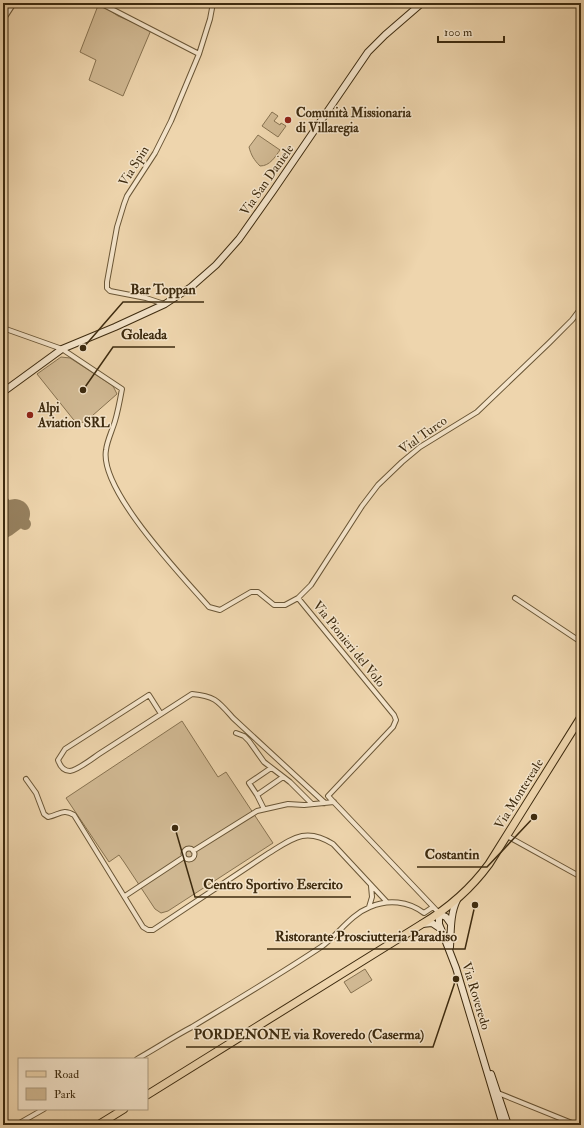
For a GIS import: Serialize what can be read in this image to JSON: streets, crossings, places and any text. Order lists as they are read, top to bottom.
{
  "streets": {
    "main road": ["Via Montereale"],
    "street": [
      "Via Spin",
      "Via San Daniele",
      "Vial Turco",
      "Via Pionieri del Volo",
      "Via Roveredo"
    ]
  },
  "crossings": [
    ["Via Spin", "Via San Daniele"],
    ["Via San Daniele", "Via Pionieri del Volo"],
    ["Vial Turco", "Via Pionieri del Volo"],
    ["Via Montereale", "Via Roveredo"]
  ],
  "places": [
    "Comunità Missionaria di Villaregia",
    "Bar Toppan",
    "Goleada",
    "Alpi Aviation SRL",
    "Costantin",
    "Centro Sportivo Esercito",
    "Ristorante Prosciutteria Paradiso",
    "PORDENONE via Roveredo (Caserma)"
  ],
  "legend": ["Road", "Park"],
  "scale_bar": "100 m"
}
